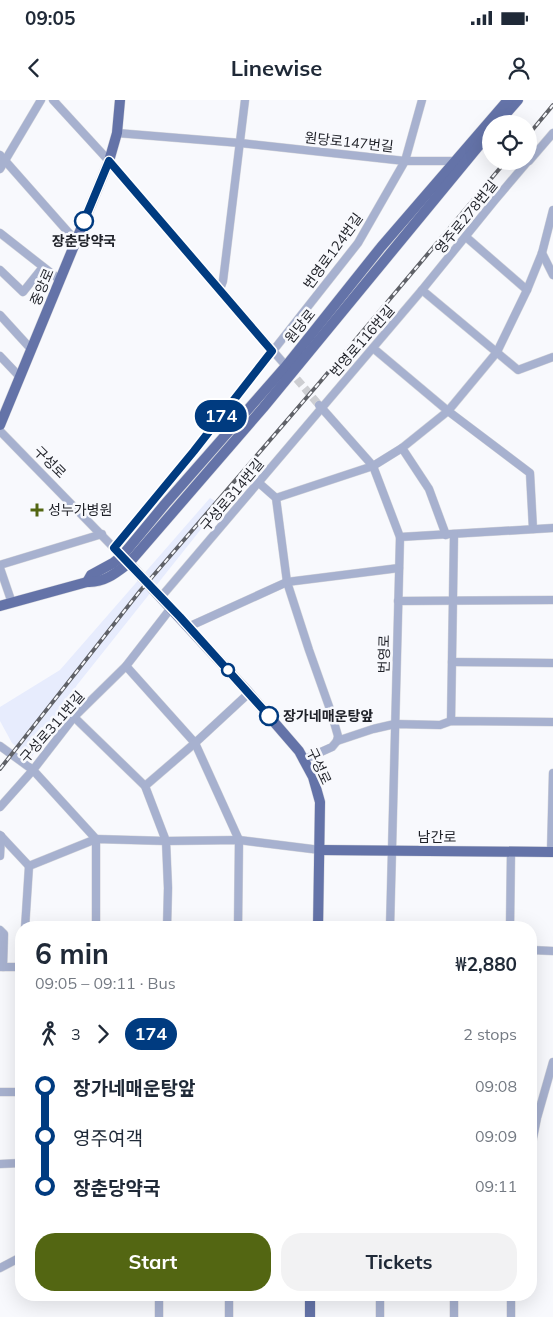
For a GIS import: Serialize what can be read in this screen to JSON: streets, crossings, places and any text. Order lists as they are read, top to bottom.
{
  "streets": {
    "main road": [
      "중앙로",
      "원당로",
      "구성로",
      "남간로"
    ],
    "street": [
      "원당로147번길",
      "영주로278번길",
      "번영로124번길",
      "번영로116번길",
      "구성로314번길",
      "번영로",
      "구성로311번길"
    ]
  },
  "crossings": [
    ["원당로147번길", "번영로124번길"],
    ["원당로147번길", "중앙로"],
    ["원당로147번길", "원당로"],
    ["영주로278번길", "번영로116번길"],
    ["번영로124번길", "구성로"],
    ["원당로", "구성로"],
    ["번영로116번길", "구성로314번길"],
    ["번영로116번길", "번영로"],
    ["구성로", "구성로314번길"],
    ["구성로", "구성로311번길"],
    ["구성로", "남간로"],
    ["구성로314번길", "번영로"],
    ["번영로", "남간로"]
  ],
  "places": {
    "other": ["장춘당약국", "장가네매운탕앞"],
    "health": ["성누가병원"]
  },
  "lines": ["bus line 174"],
  "page": {
    "status": "09:05",
    "header": "Linewise",
    "on_map": "174",
    "heading": ["6 min", "09:05 – 09:11 · Bus", "₩2,880"],
    "legs": ["3", "174", "2 stops"],
    "list": [
      {
        "name": "장가네매운탕앞",
        "value": "09:08"
      },
      {
        "name": "영주여객",
        "value": "09:09"
      },
      {
        "name": "장춘당약국",
        "value": "09:11"
      }
    ],
    "buttons": ["Start", "Tickets"]
  }
}
